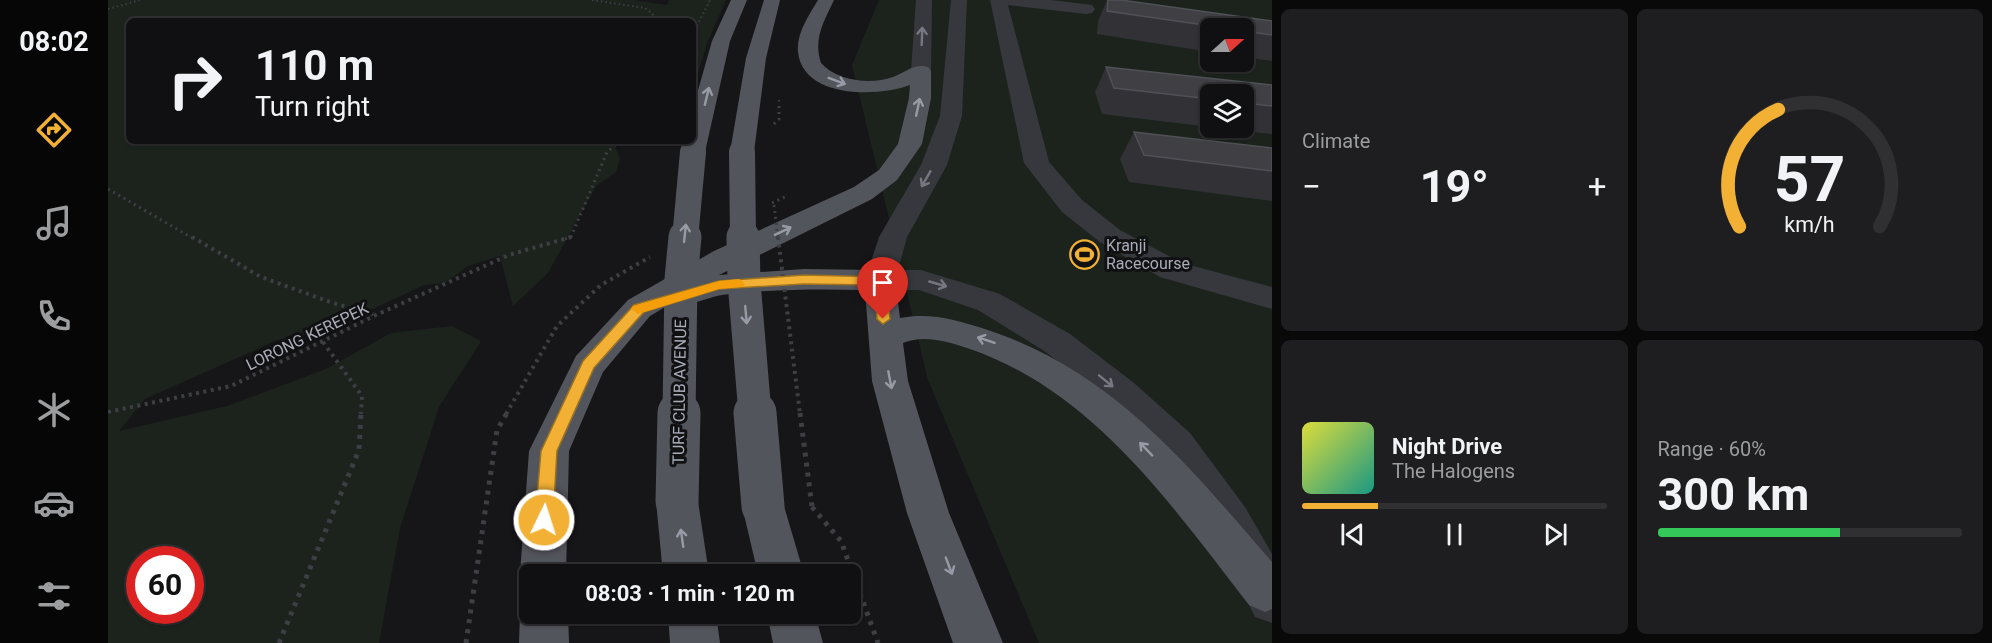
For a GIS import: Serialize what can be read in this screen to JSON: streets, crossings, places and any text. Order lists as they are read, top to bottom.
{
  "streets": {
    "main road": ["TURF CLUB AVENUE"],
    "path": ["LORONG KEREPEK"]
  },
  "places": {
    "sports": ["Kranji Racecourse"]
  },
  "north": "right",
  "page": {
    "tabs": "08:02",
    "tile": [
      "Climate",
      ["Range · 60%", "300 km"]
    ],
    "turn": ["110 m", "Turn right"],
    "heat": ["−", "19°", "+"],
    "song": ["Night Drive", "The Halogens"],
    "limit": "60",
    "trip": "08:03 · 1 min · 120 m",
    "gauge": ["57", "km/h"]
  }
}
